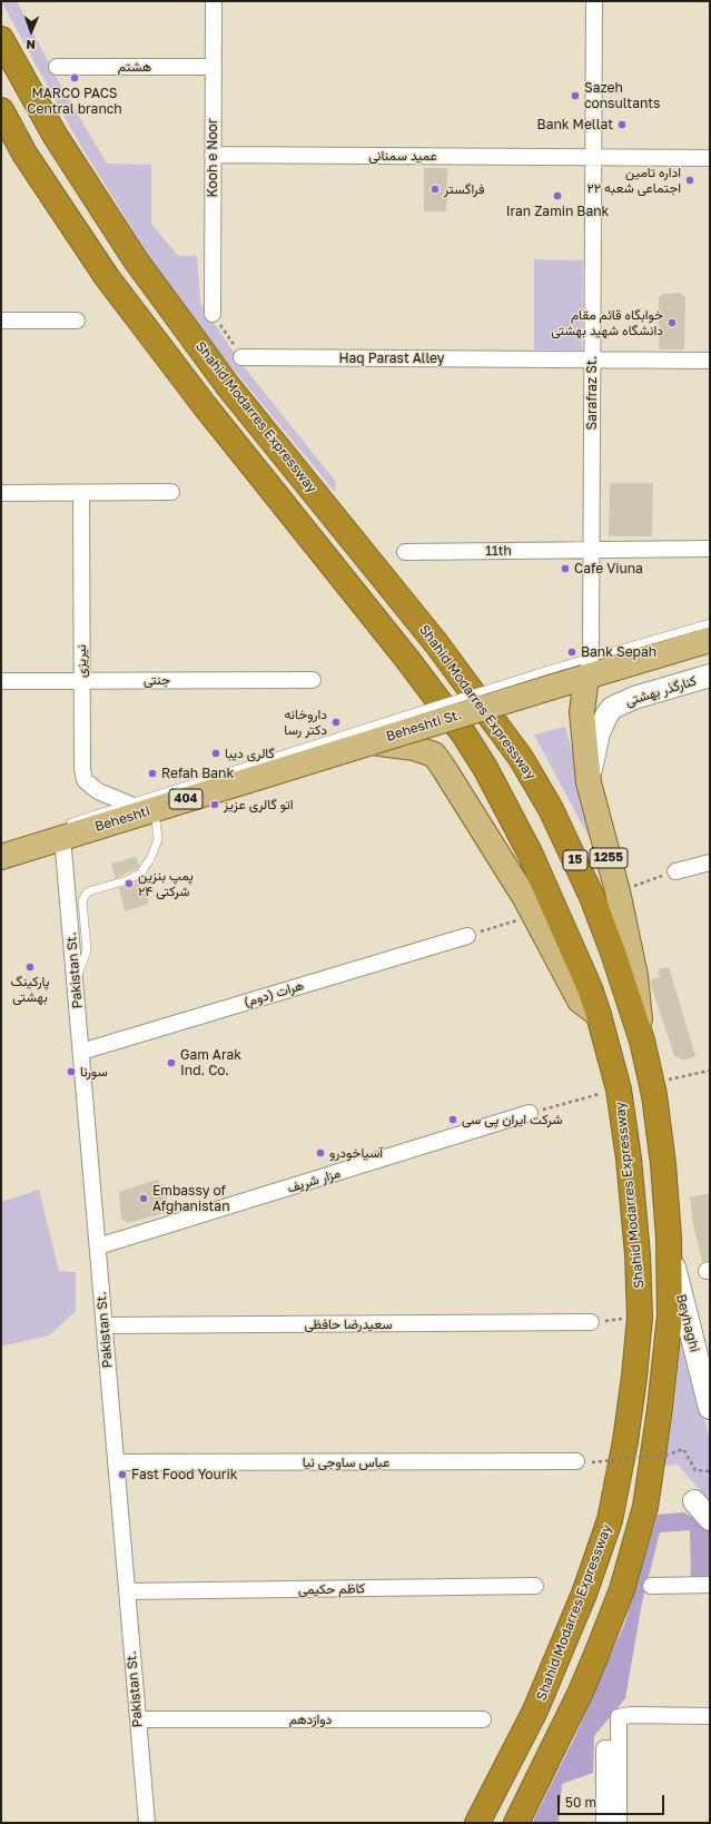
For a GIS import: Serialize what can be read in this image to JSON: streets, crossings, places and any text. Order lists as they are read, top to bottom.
{
  "streets": {
    "highway": ["Shahid Modarres Expressway", "15"],
    "main road": [
      "کنارگذر بهشتی",
      "Beheshti St.",
      "404",
      "Beheshti",
      "1255",
      "Beyhaghi"
    ],
    "street": [
      "هشتم",
      "عمید سمنانی",
      "Kooh e Noor",
      "Haq Parast Alley",
      "Sarafraz St.",
      "11th",
      "نیریزی",
      "جنتی",
      "Pakistan St.",
      "هرات (دوم)",
      "مزار شریف",
      "سعیدرضا حافظی",
      "عباس ساوجی نیا",
      "کاظم حکیمی",
      "دوازدهم"
    ]
  },
  "crossings": [
    ["هشتم", "Kooh e Noor"],
    ["عمید سمنانی", "Kooh e Noor"],
    ["عمید سمنانی", "Sarafraz St."],
    ["Haq Parast Alley", "Sarafraz St."],
    ["Sarafraz St.", "11th"],
    ["Sarafraz St.", "Beheshti St."],
    ["Sarafraz St.", "404"],
    ["Sarafraz St.", "1255"],
    ["Shahid Modarres Expressway", "1255"],
    ["Shahid Modarres Expressway", "Beyhaghi"],
    ["نیریزی", "جنتی"],
    ["نیریزی", "Beheshti"],
    ["کنارگذر بهشتی", "1255"],
    ["Beheshti St.", "404"],
    ["Beheshti St.", "Beheshti"],
    ["Beheshti St.", "1255"],
    ["404", "1255"],
    ["Beheshti", "Pakistan St."],
    ["Pakistan St.", "هرات (دوم)"],
    ["Pakistan St.", "مزار شریف"],
    ["Pakistan St.", "سعیدرضا حافظی"],
    ["Pakistan St.", "عباس ساوجی نیا"],
    ["Pakistan St.", "کاظم حکیمی"],
    ["Pakistan St.", "دوازدهم"]
  ],
  "places": [
    "MARCO PACS Central branch",
    "Sazeh consultants",
    "Bank Mellat",
    "اداره تامین اجتماعی شعبه ۲۲",
    "فراگستر",
    "Iran Zamin Bank",
    "خوابگاه قائم مقام دانشگاه شهید بهشتی",
    "Cafe Viuna",
    "Bank Sepah",
    "داروخانه دکتر رسا",
    "گالری دیبا",
    "Refah Bank",
    "اتو گالری عزیز",
    "پمپ بنزین شرکتی ۲۴",
    "پارکینگ بهشتی",
    "Gam Arak Ind. Co.",
    "سورنا",
    "شرکت ایران پی سی",
    "آسیاخودرو",
    "Embassy of Afghanistan",
    "Fast Food Yourik"
  ],
  "scale_bar": "50 m",
  "north": "bottom"
}
